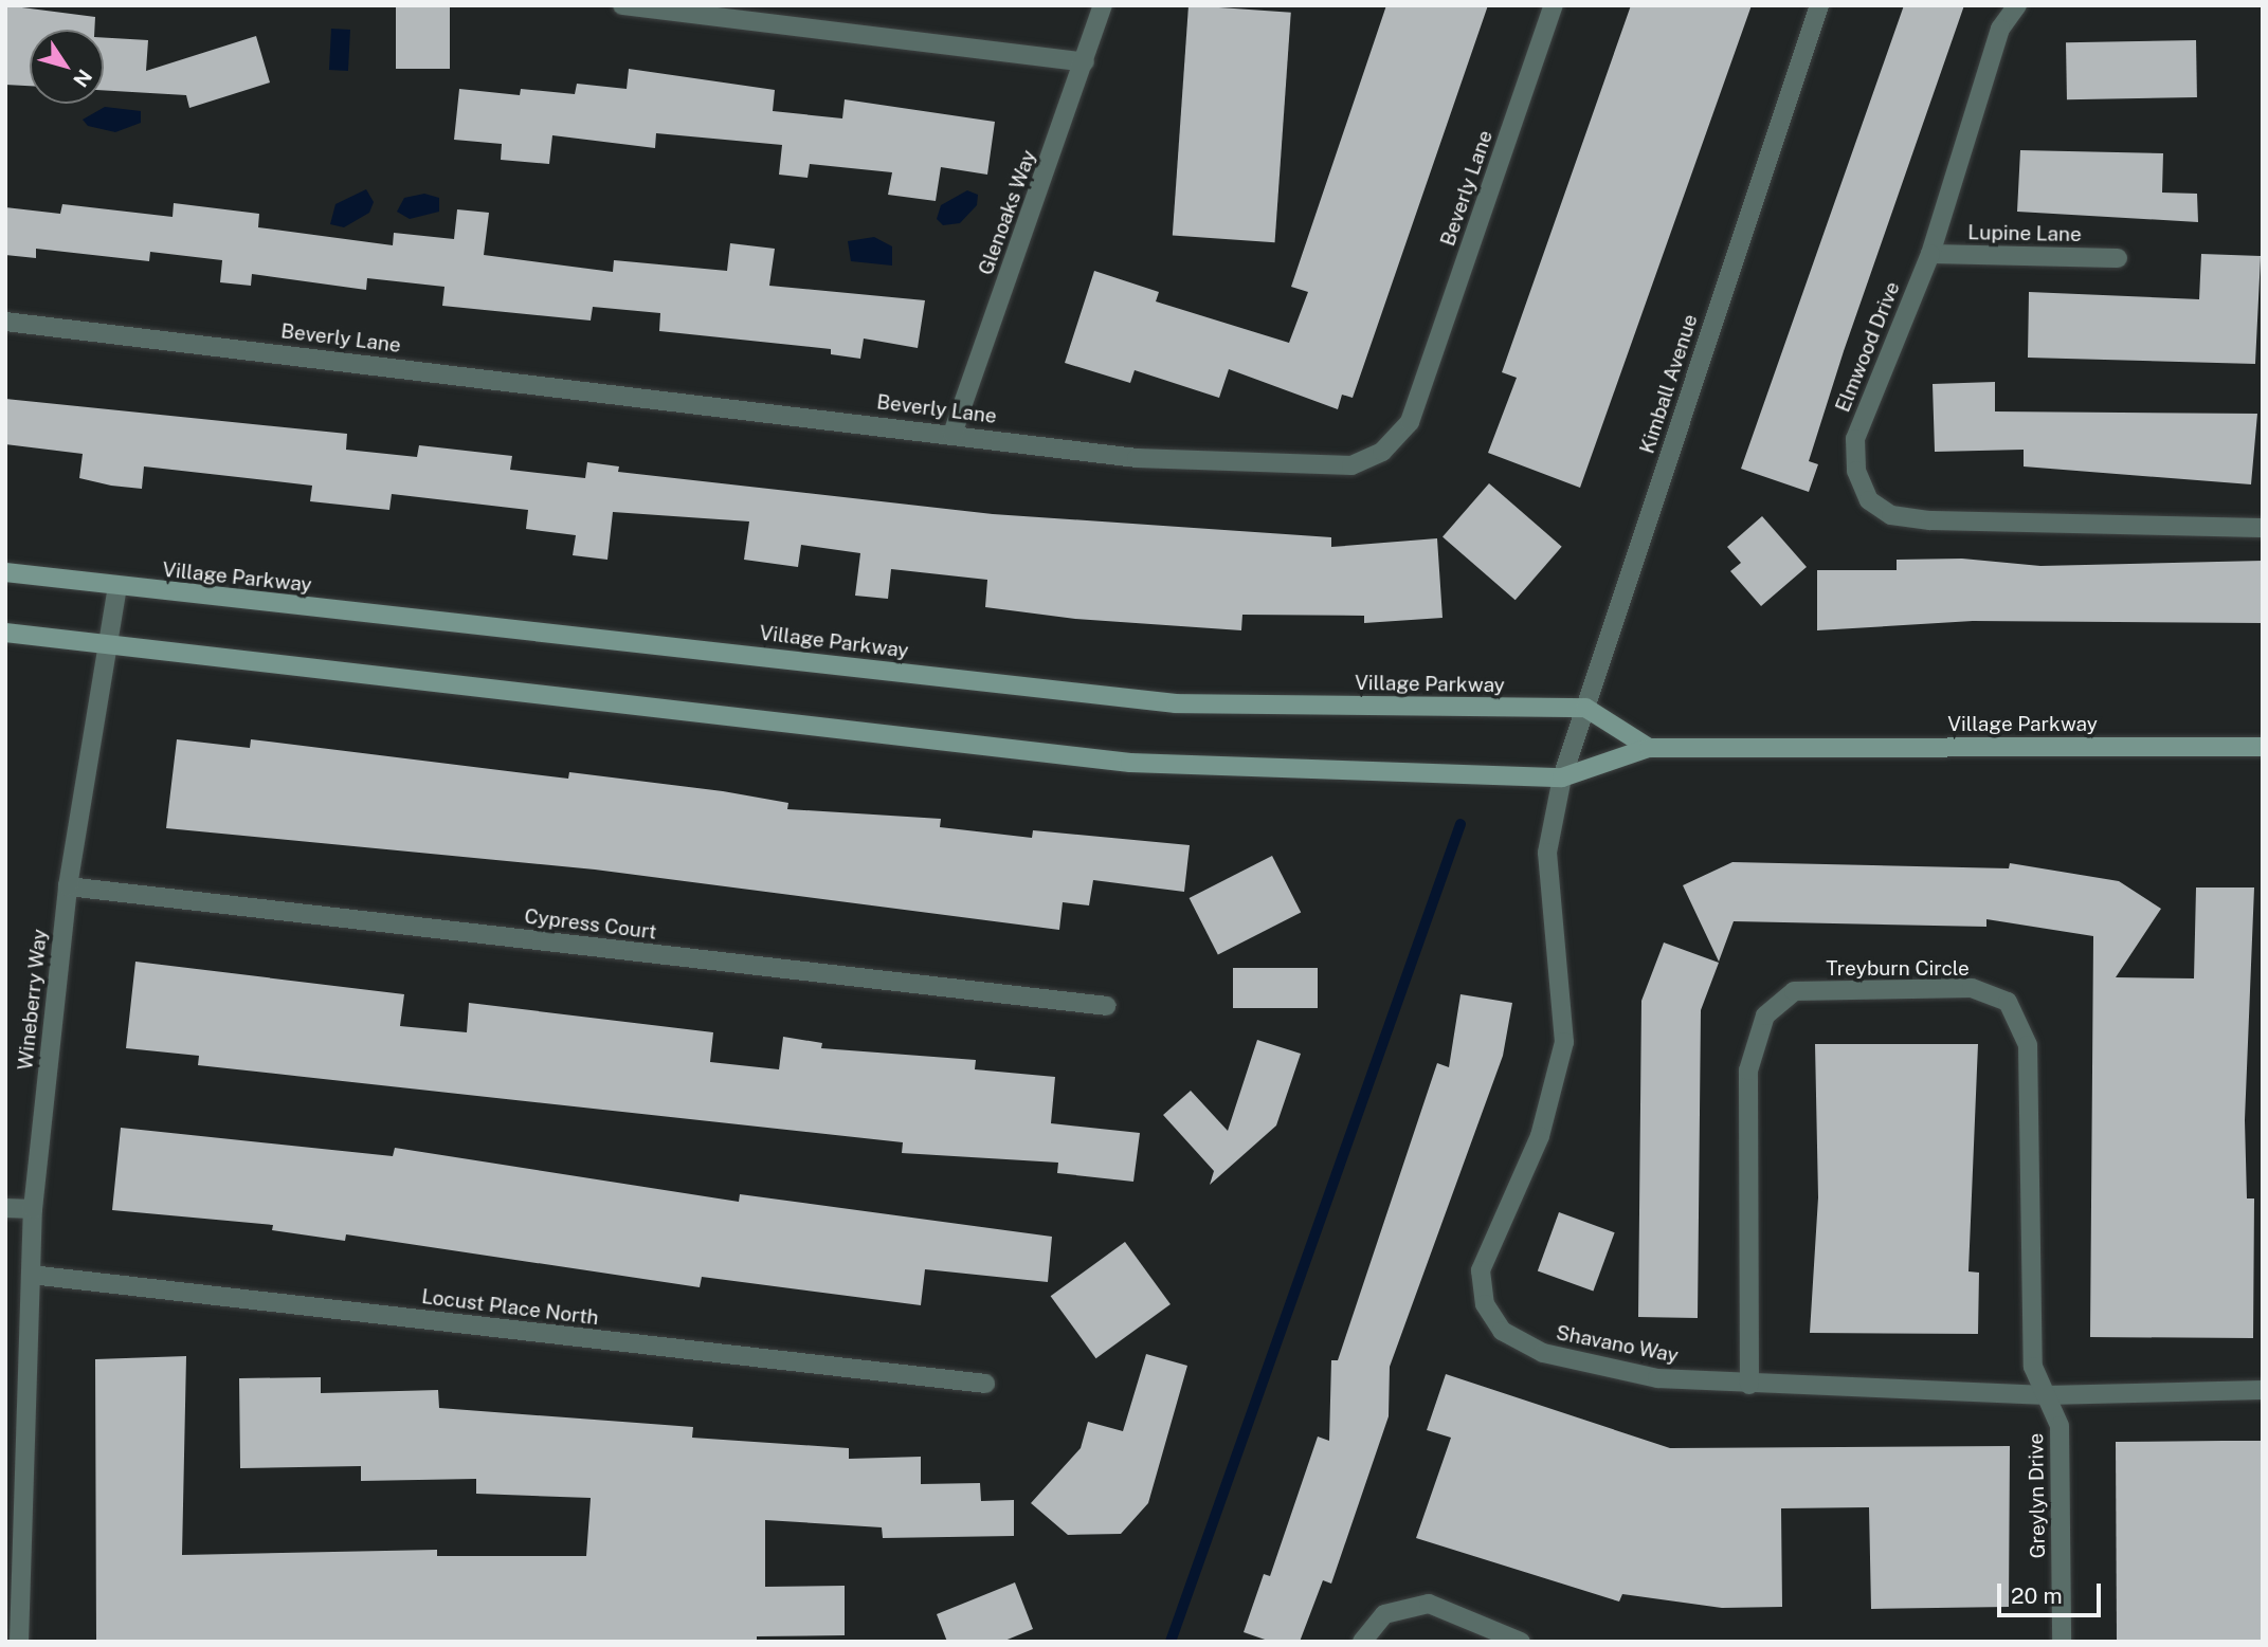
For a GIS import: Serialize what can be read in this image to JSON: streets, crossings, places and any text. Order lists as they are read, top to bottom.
{
  "streets": {
    "street": [
      "Beverly Lane",
      "Glenoaks Way",
      "Lupine Lane",
      "Elmwood Drive",
      "Kimball Avenue",
      "Village Parkway",
      "Cypress Court",
      "Treyburn Circle",
      "Wineberry Way",
      "Locust Place North",
      "Shavano Way",
      "Greylyn Drive"
    ]
  },
  "crossings": [
    ["Beverly Lane", "Glenoaks Way"],
    ["Lupine Lane", "Elmwood Drive"],
    ["Kimball Avenue", "Village Parkway"],
    ["Kimball Avenue", "Shavano Way"],
    ["Village Parkway", "Wineberry Way"],
    ["Village Parkway", "Shavano Way"],
    ["Cypress Court", "Wineberry Way"],
    ["Treyburn Circle", "Shavano Way"],
    ["Treyburn Circle", "Greylyn Drive"],
    ["Wineberry Way", "Locust Place North"],
    ["Shavano Way", "Greylyn Drive"]
  ],
  "scale_bar": "20 m",
  "north": "bottom right"
}
